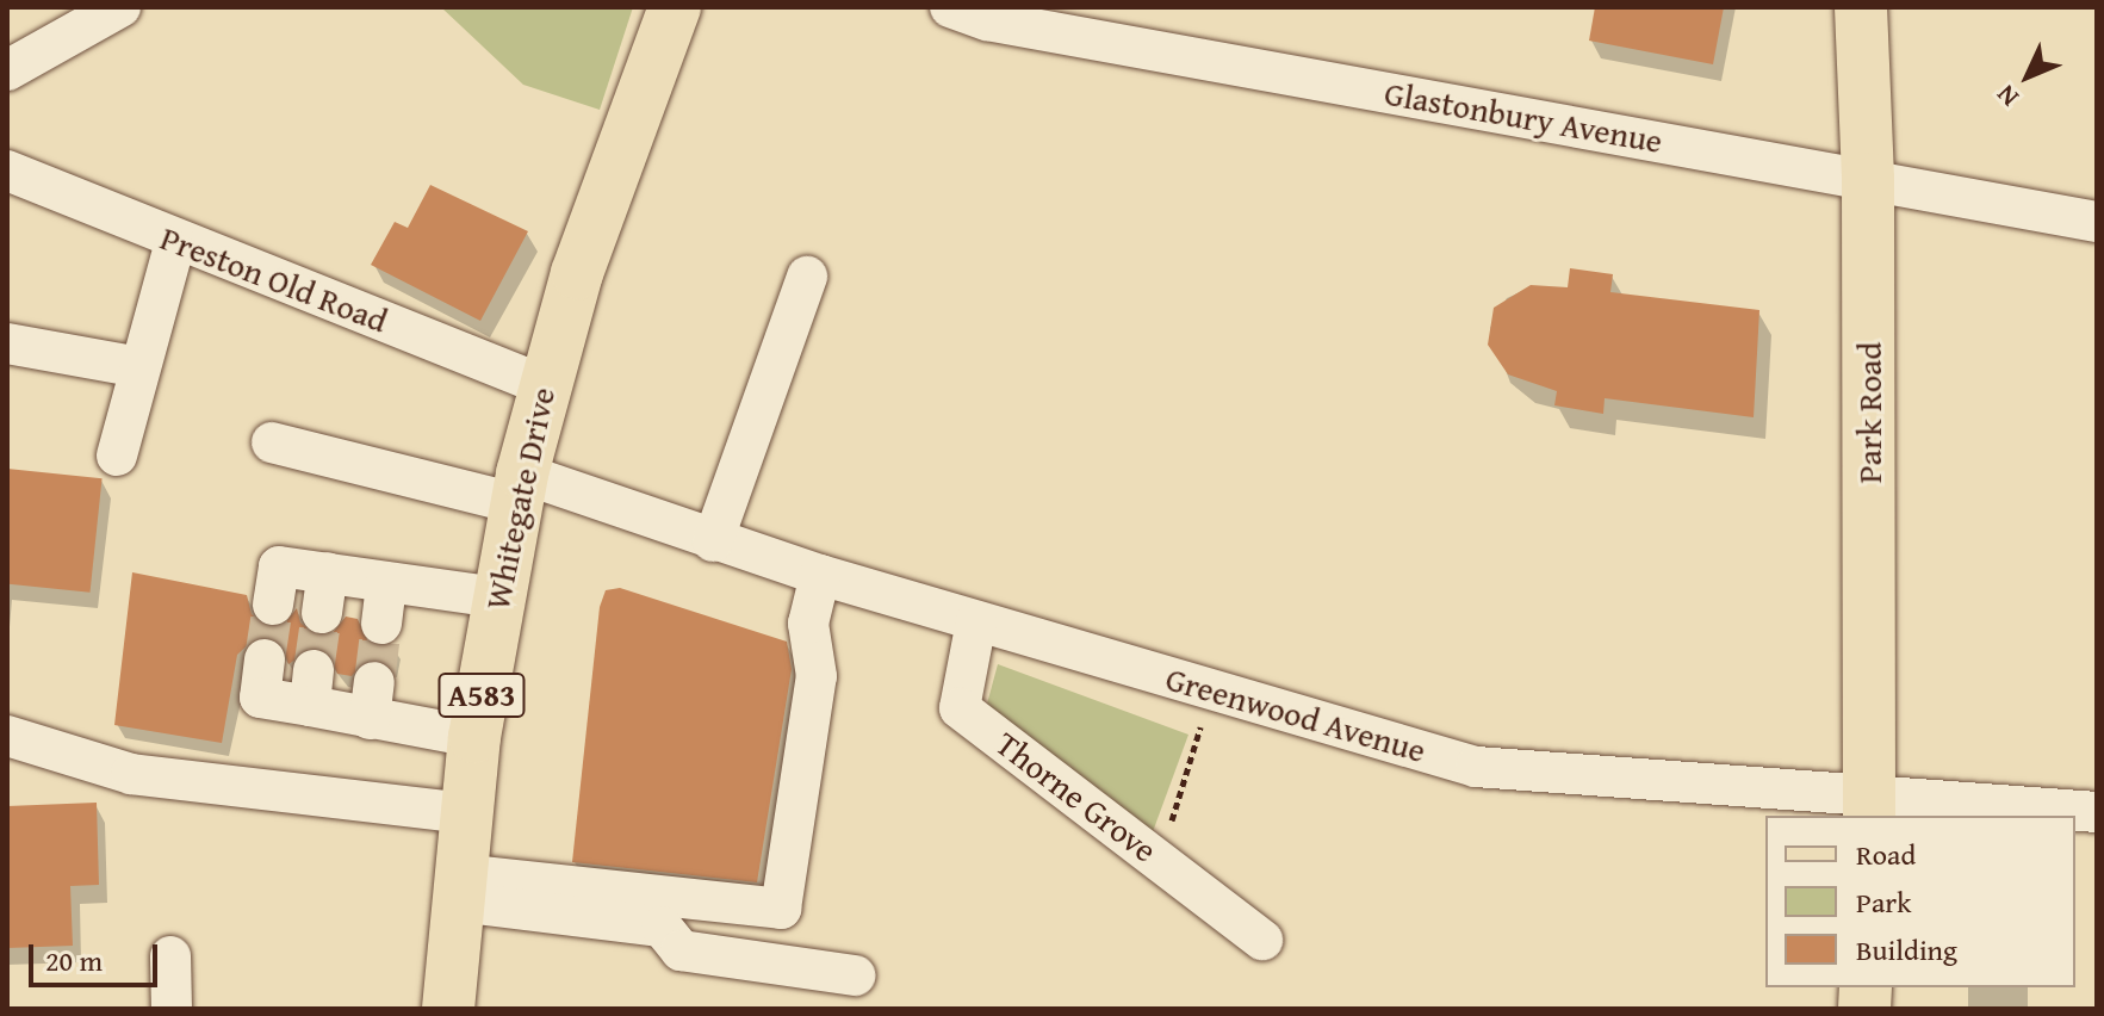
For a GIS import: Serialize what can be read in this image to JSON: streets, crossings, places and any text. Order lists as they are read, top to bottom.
{
  "streets": {
    "main road": ["Park Road", "Whitegate Drive", "A583"],
    "street": [
      "Glastonbury Avenue",
      "Preston Old Road",
      "Greenwood Avenue",
      "Thorne Grove"
    ]
  },
  "crossings": [
    ["Glastonbury Avenue", "Park Road"],
    ["Preston Old Road", "Whitegate Drive"],
    ["Park Road", "Greenwood Avenue"],
    ["Whitegate Drive", "Greenwood Avenue"],
    ["Greenwood Avenue", "Thorne Grove"]
  ],
  "legend": ["Road", "Park", "Building"],
  "scale_bar": "20 m",
  "north": "bottom left"
}
